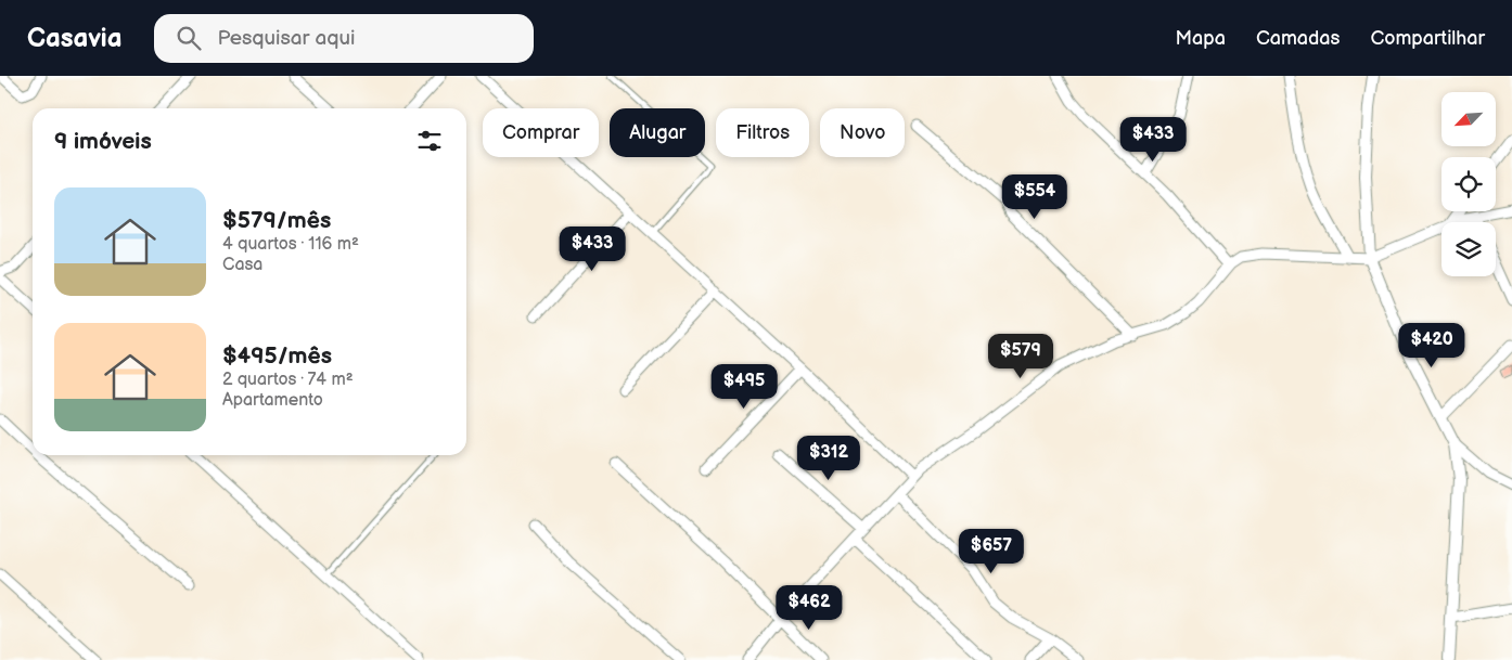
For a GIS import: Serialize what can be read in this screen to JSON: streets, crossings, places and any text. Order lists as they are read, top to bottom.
{
  "north": "bottom left",
  "page": {
    "header": "Casavia",
    "search": "Pesquisar aqui",
    "nav": ["Mapa", "Camadas", "Compartilhar"],
    "chip": [
      "Comprar",
      "Alugar",
      "Filtros",
      "Novo"
    ],
    "heading": "9 imóveis",
    "price": [
      "$433",
      "$554",
      "$433",
      "$420",
      "$579",
      "$495",
      "$312",
      "$657",
      "$462"
    ],
    "list": [
      {
        "name": "$579/mês",
        "note": "4 quartos · 116 m² · Casa"
      },
      {
        "name": "$495/mês",
        "note": "2 quartos · 74 m² · Apartamento"
      }
    ]
  }
}
